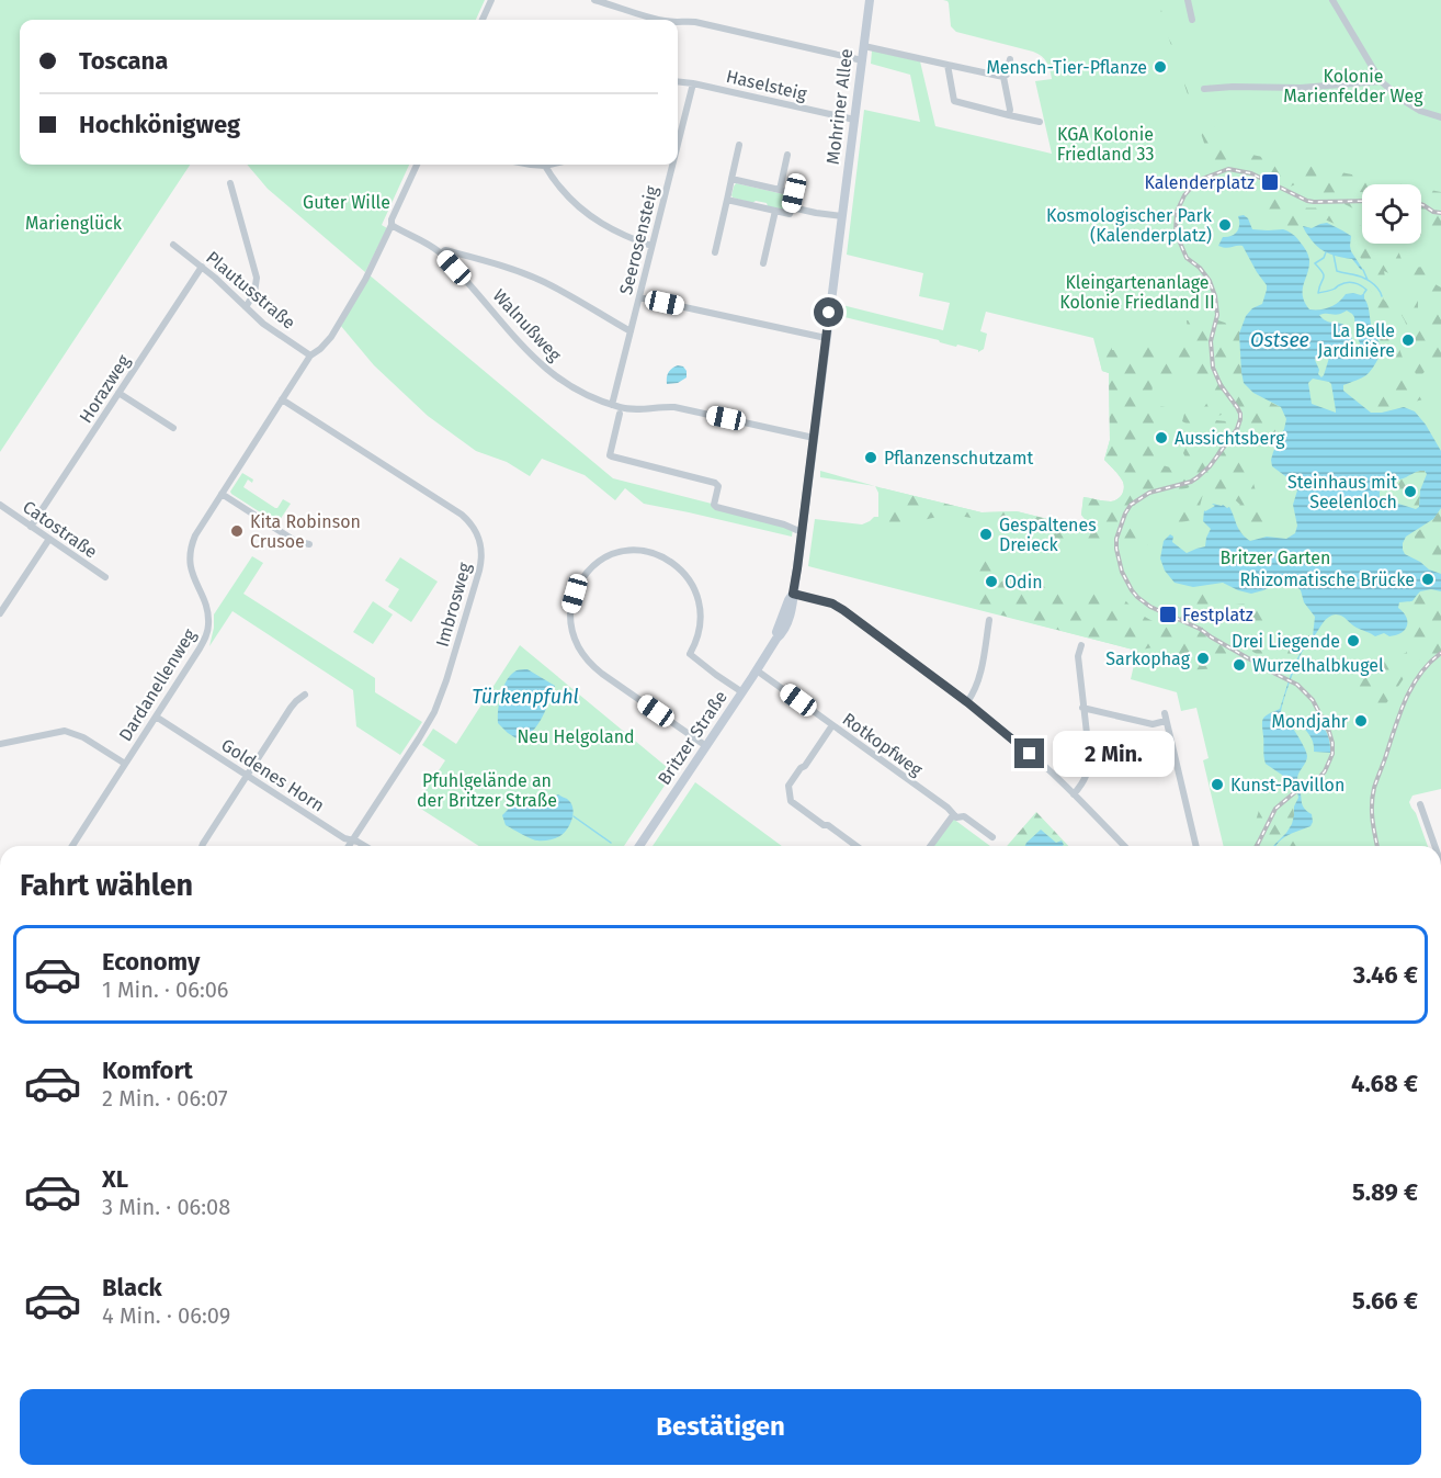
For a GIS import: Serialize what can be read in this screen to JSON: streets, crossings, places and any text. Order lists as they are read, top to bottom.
{
  "streets": {
    "main road": ["Mohriner Allee", "Britzer Straße"],
    "street": [
      "Haselsteig",
      "Seerosensteig",
      "Plautusstraße",
      "Walnußweg",
      "Horazweg",
      "Catostraße",
      "Imbrosweg",
      "Dardanellenweg",
      "Rotkopfweg",
      "Goldenes Horn"
    ]
  },
  "crossings": [
    ["Haselsteig", "Mohriner Allee"],
    ["Haselsteig", "Seerosensteig"],
    ["Mohriner Allee", "Walnußweg"],
    ["Mohriner Allee", "Britzer Straße"],
    ["Seerosensteig", "Walnußweg"],
    ["Plautusstraße", "Horazweg"],
    ["Plautusstraße", "Dardanellenweg"],
    ["Walnußweg", "Dardanellenweg"],
    ["Horazweg", "Catostraße"],
    ["Imbrosweg", "Dardanellenweg"],
    ["Imbrosweg", "Goldenes Horn"],
    ["Dardanellenweg", "Goldenes Horn"],
    ["Britzer Straße", "Rotkopfweg"]
  ],
  "water": ["Ostsee", "Türkenpfuhl"],
  "parks": [
    "Kolonie Marienfelder Weg",
    "KGA Kolonie Friedland 33",
    "Guter Wille",
    "Marienglück",
    "Kleingartenanlage Kolonie Friedland II",
    "Britzer Garten",
    "Neu Helgoland",
    "Pfuhlgelände an der Britzer Straße"
  ],
  "places": {
    "other": [
      "Mensch-Tier-Pflanze",
      "Kosmologischer Park (Kalenderplatz)",
      "La Belle Jardinière",
      "Aussichtsberg",
      "Pflanzenschutzamt",
      "Steinhaus mit Seelenloch",
      "Kita Robinson Crusoe",
      "Gespaltenes Dreieck",
      "Rhizomatische Brücke",
      "Odin",
      "Drei Liegende",
      "Sarkophag",
      "Wurzelhalbkugel",
      "Mondjahr",
      "Kunst-Pavillon"
    ],
    "transit": ["Kalenderplatz", "Festplatz"]
  },
  "page": {
    "banner": ["Toscana", "Hochkönigweg"],
    "bubble": "2 Min.",
    "heading": "Fahrt wählen",
    "list": [
      {
        "name": "Economy",
        "note": "1 Min. · 06:06",
        "value": "3.46 €"
      },
      {
        "name": "Komfort",
        "note": "2 Min. · 06:07",
        "value": "4.68 €"
      },
      {
        "name": "XL",
        "note": "3 Min. · 06:08",
        "value": "5.89 €"
      },
      {
        "name": "Black",
        "note": "4 Min. · 06:09",
        "value": "5.66 €"
      }
    ],
    "buttons": "Bestätigen"
  }
}
